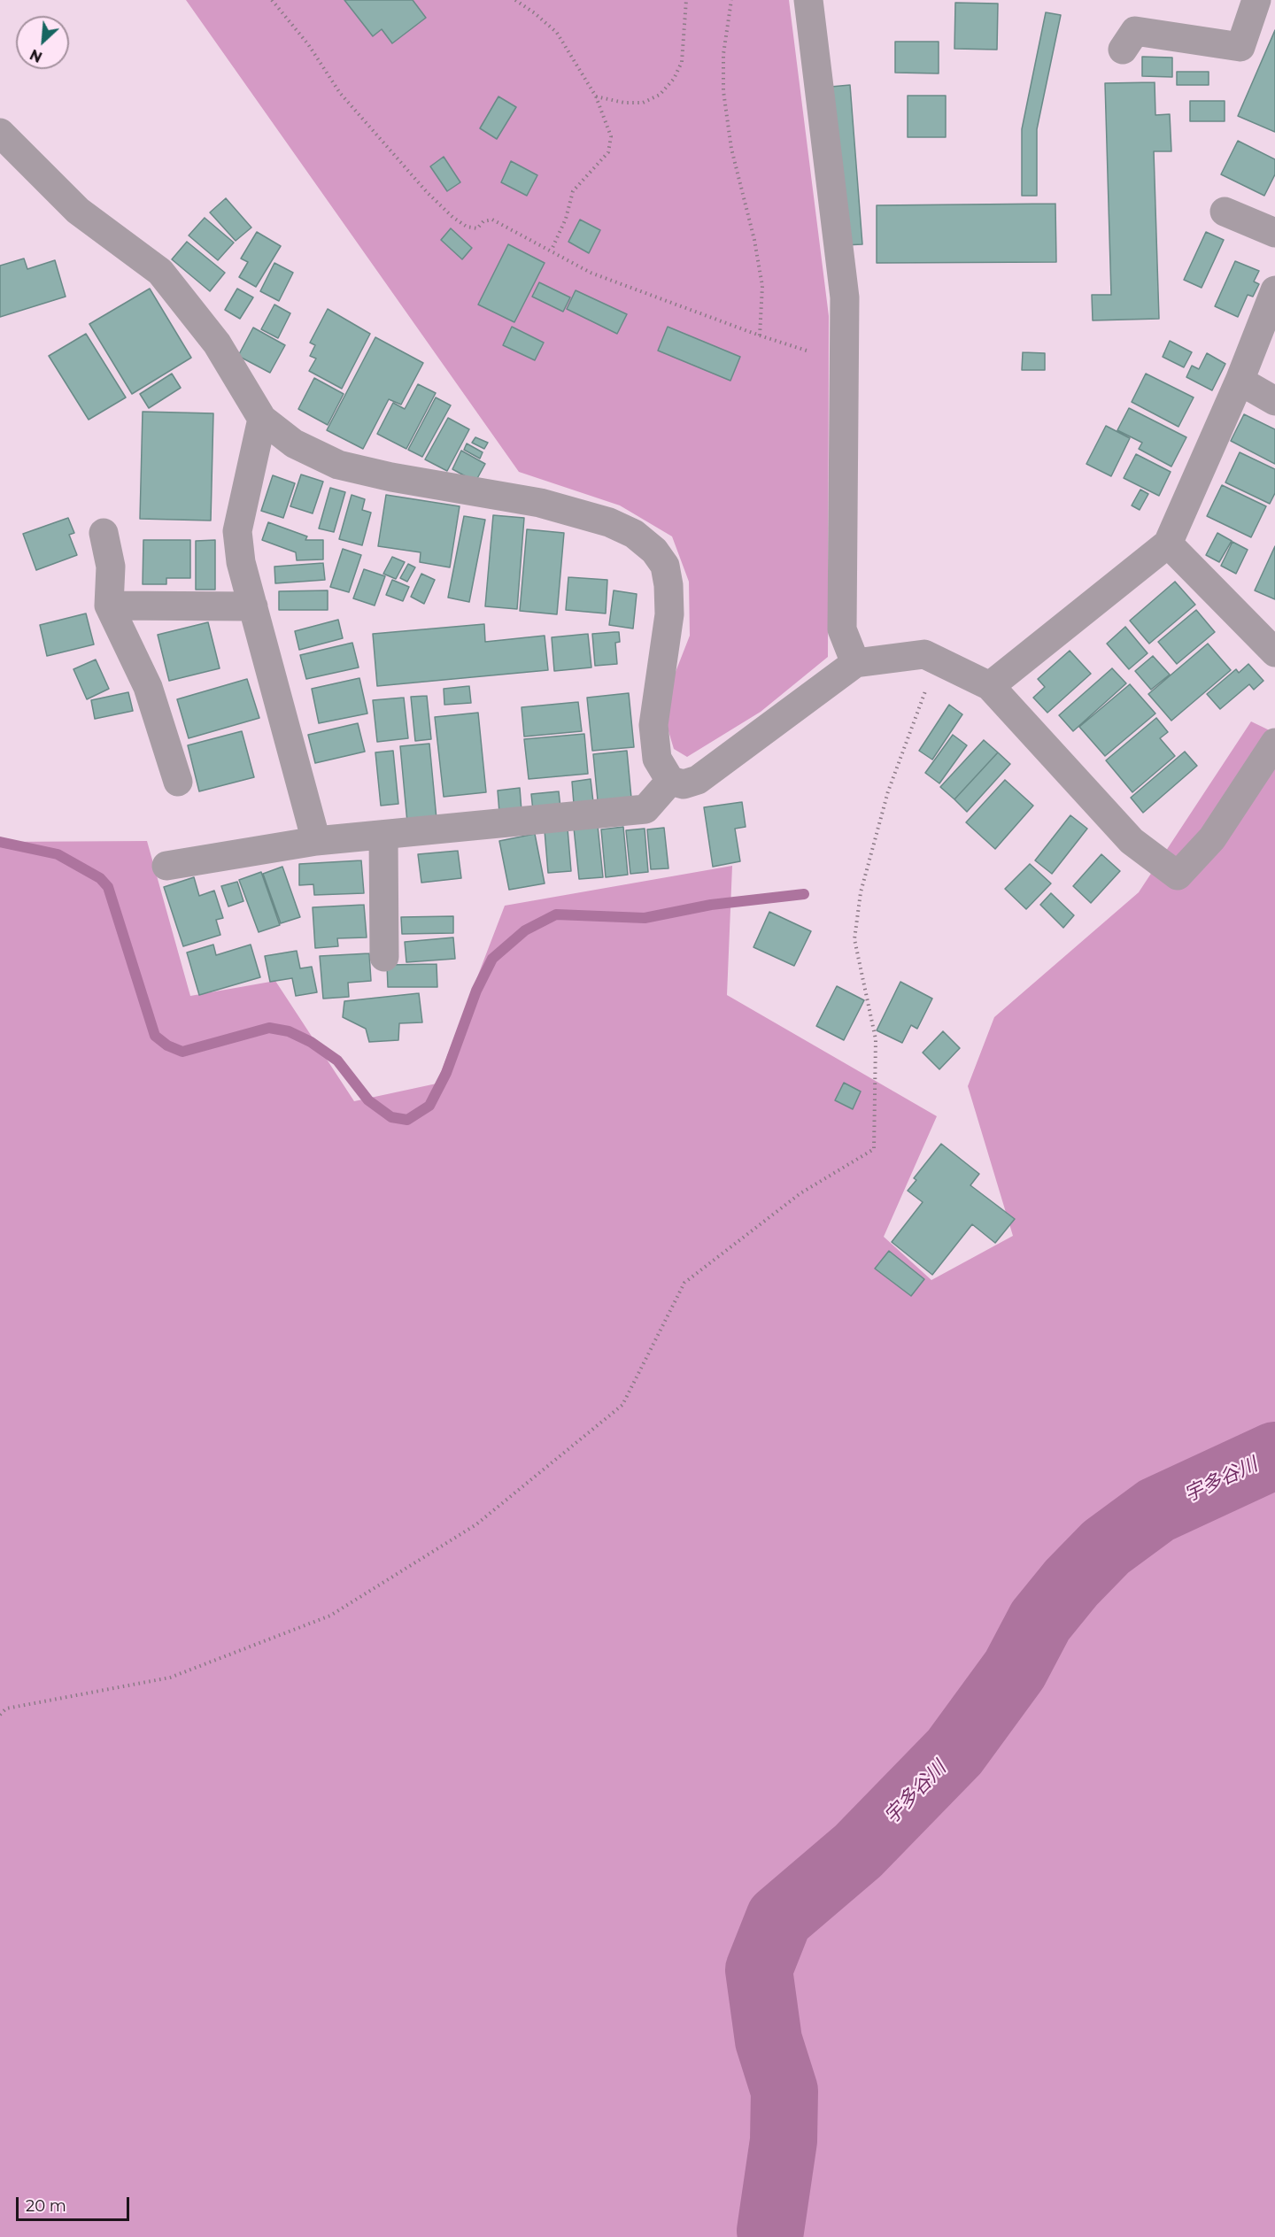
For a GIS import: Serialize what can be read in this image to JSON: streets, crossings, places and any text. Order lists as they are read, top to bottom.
{
  "water": ["宇多谷川"],
  "scale_bar": "20 m",
  "north": "bottom left"
}
